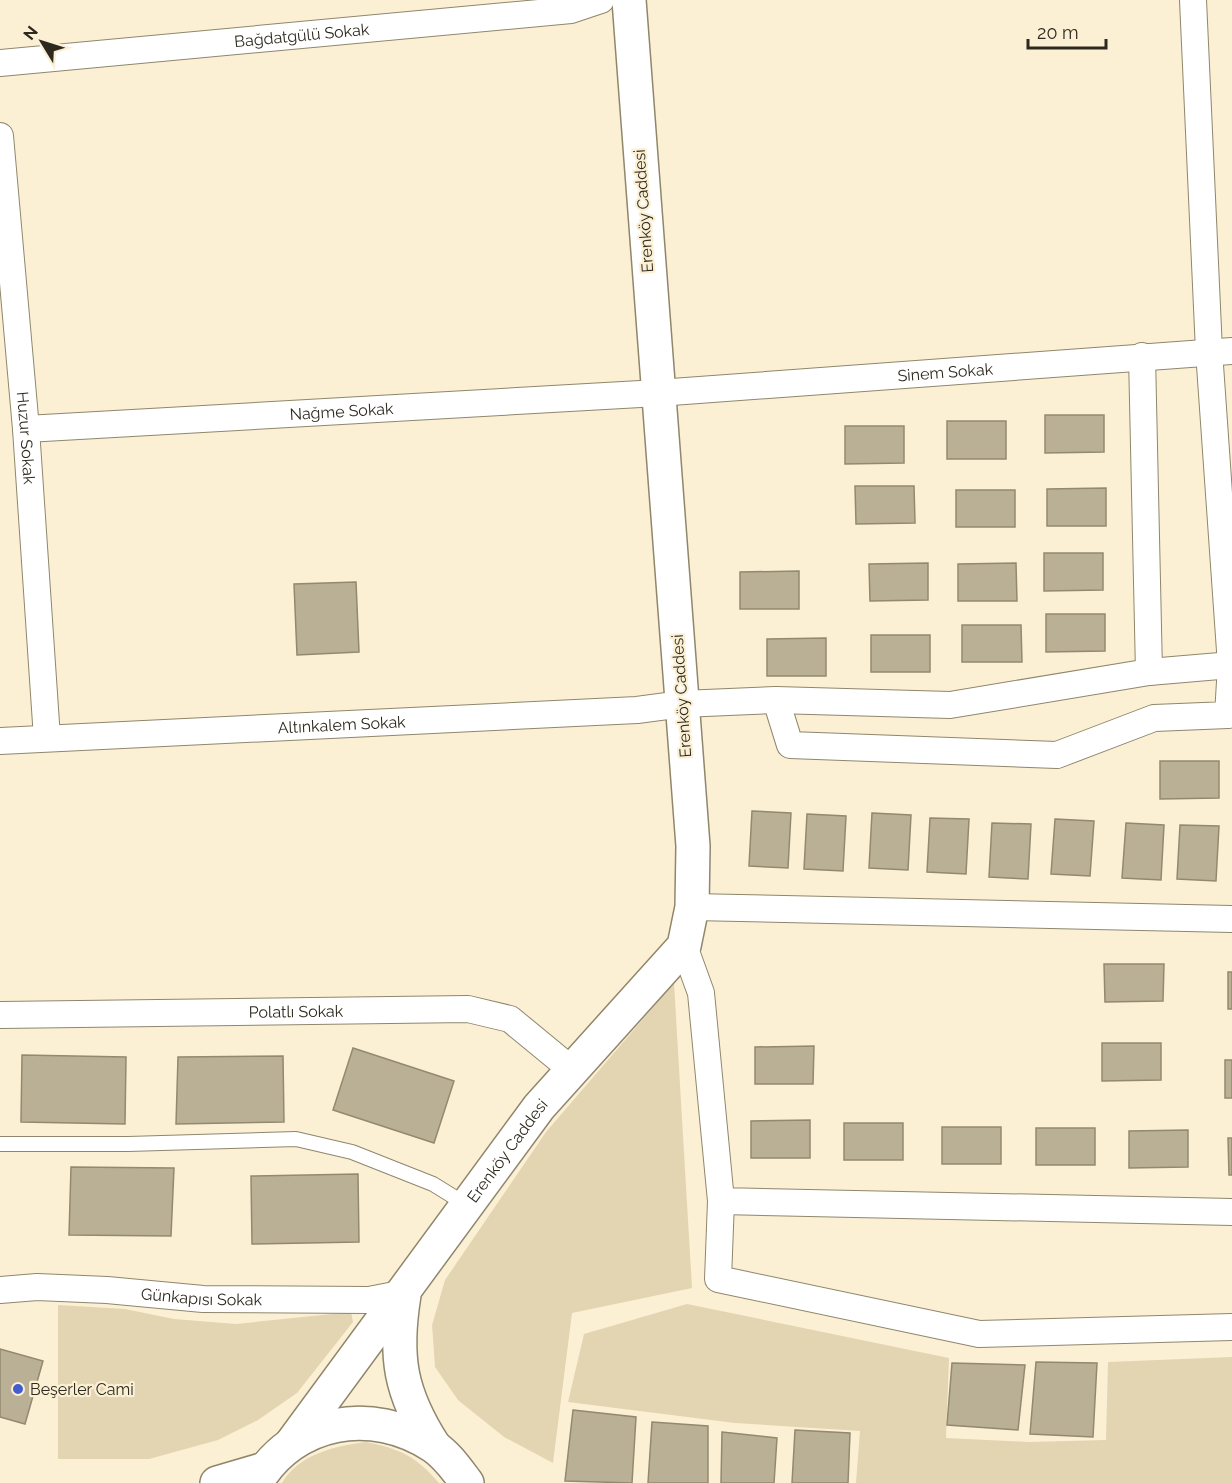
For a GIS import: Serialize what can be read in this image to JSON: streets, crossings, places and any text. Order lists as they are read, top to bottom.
{
  "streets": {
    "street": [
      "Bağdatgülü Sokak",
      "Erenköy Caddesi",
      "Sinem Sokak",
      "Nağme Sokak",
      "Huzur Sokak",
      "Altınkalem Sokak",
      "Polatlı Sokak",
      "Günkapısı Sokak"
    ]
  },
  "crossings": [
    ["Erenköy Caddesi", "Sinem Sokak"],
    ["Erenköy Caddesi", "Nağme Sokak"],
    ["Erenköy Caddesi", "Altınkalem Sokak"],
    ["Erenköy Caddesi", "Polatlı Sokak"],
    ["Erenköy Caddesi", "Günkapısı Sokak"],
    ["Sinem Sokak", "Nağme Sokak"],
    ["Nağme Sokak", "Huzur Sokak"],
    ["Huzur Sokak", "Altınkalem Sokak"]
  ],
  "places": ["Beşerler Cami"],
  "scale_bar": "20 m",
  "north": "top left"
}
